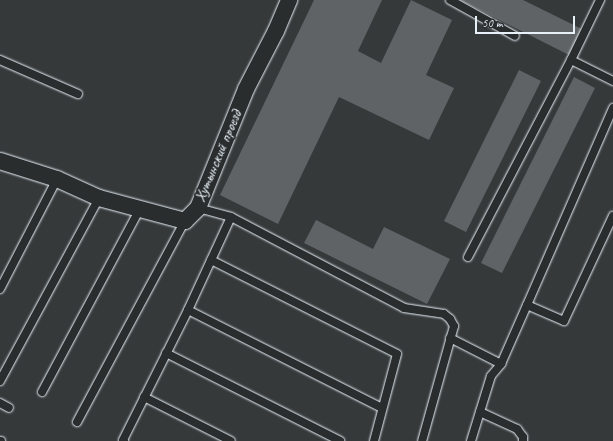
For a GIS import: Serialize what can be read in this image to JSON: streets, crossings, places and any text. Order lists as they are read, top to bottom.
{
  "streets": {
    "street": ["Хутынский проезд"]
  },
  "scale_bar": "50 m"
}
